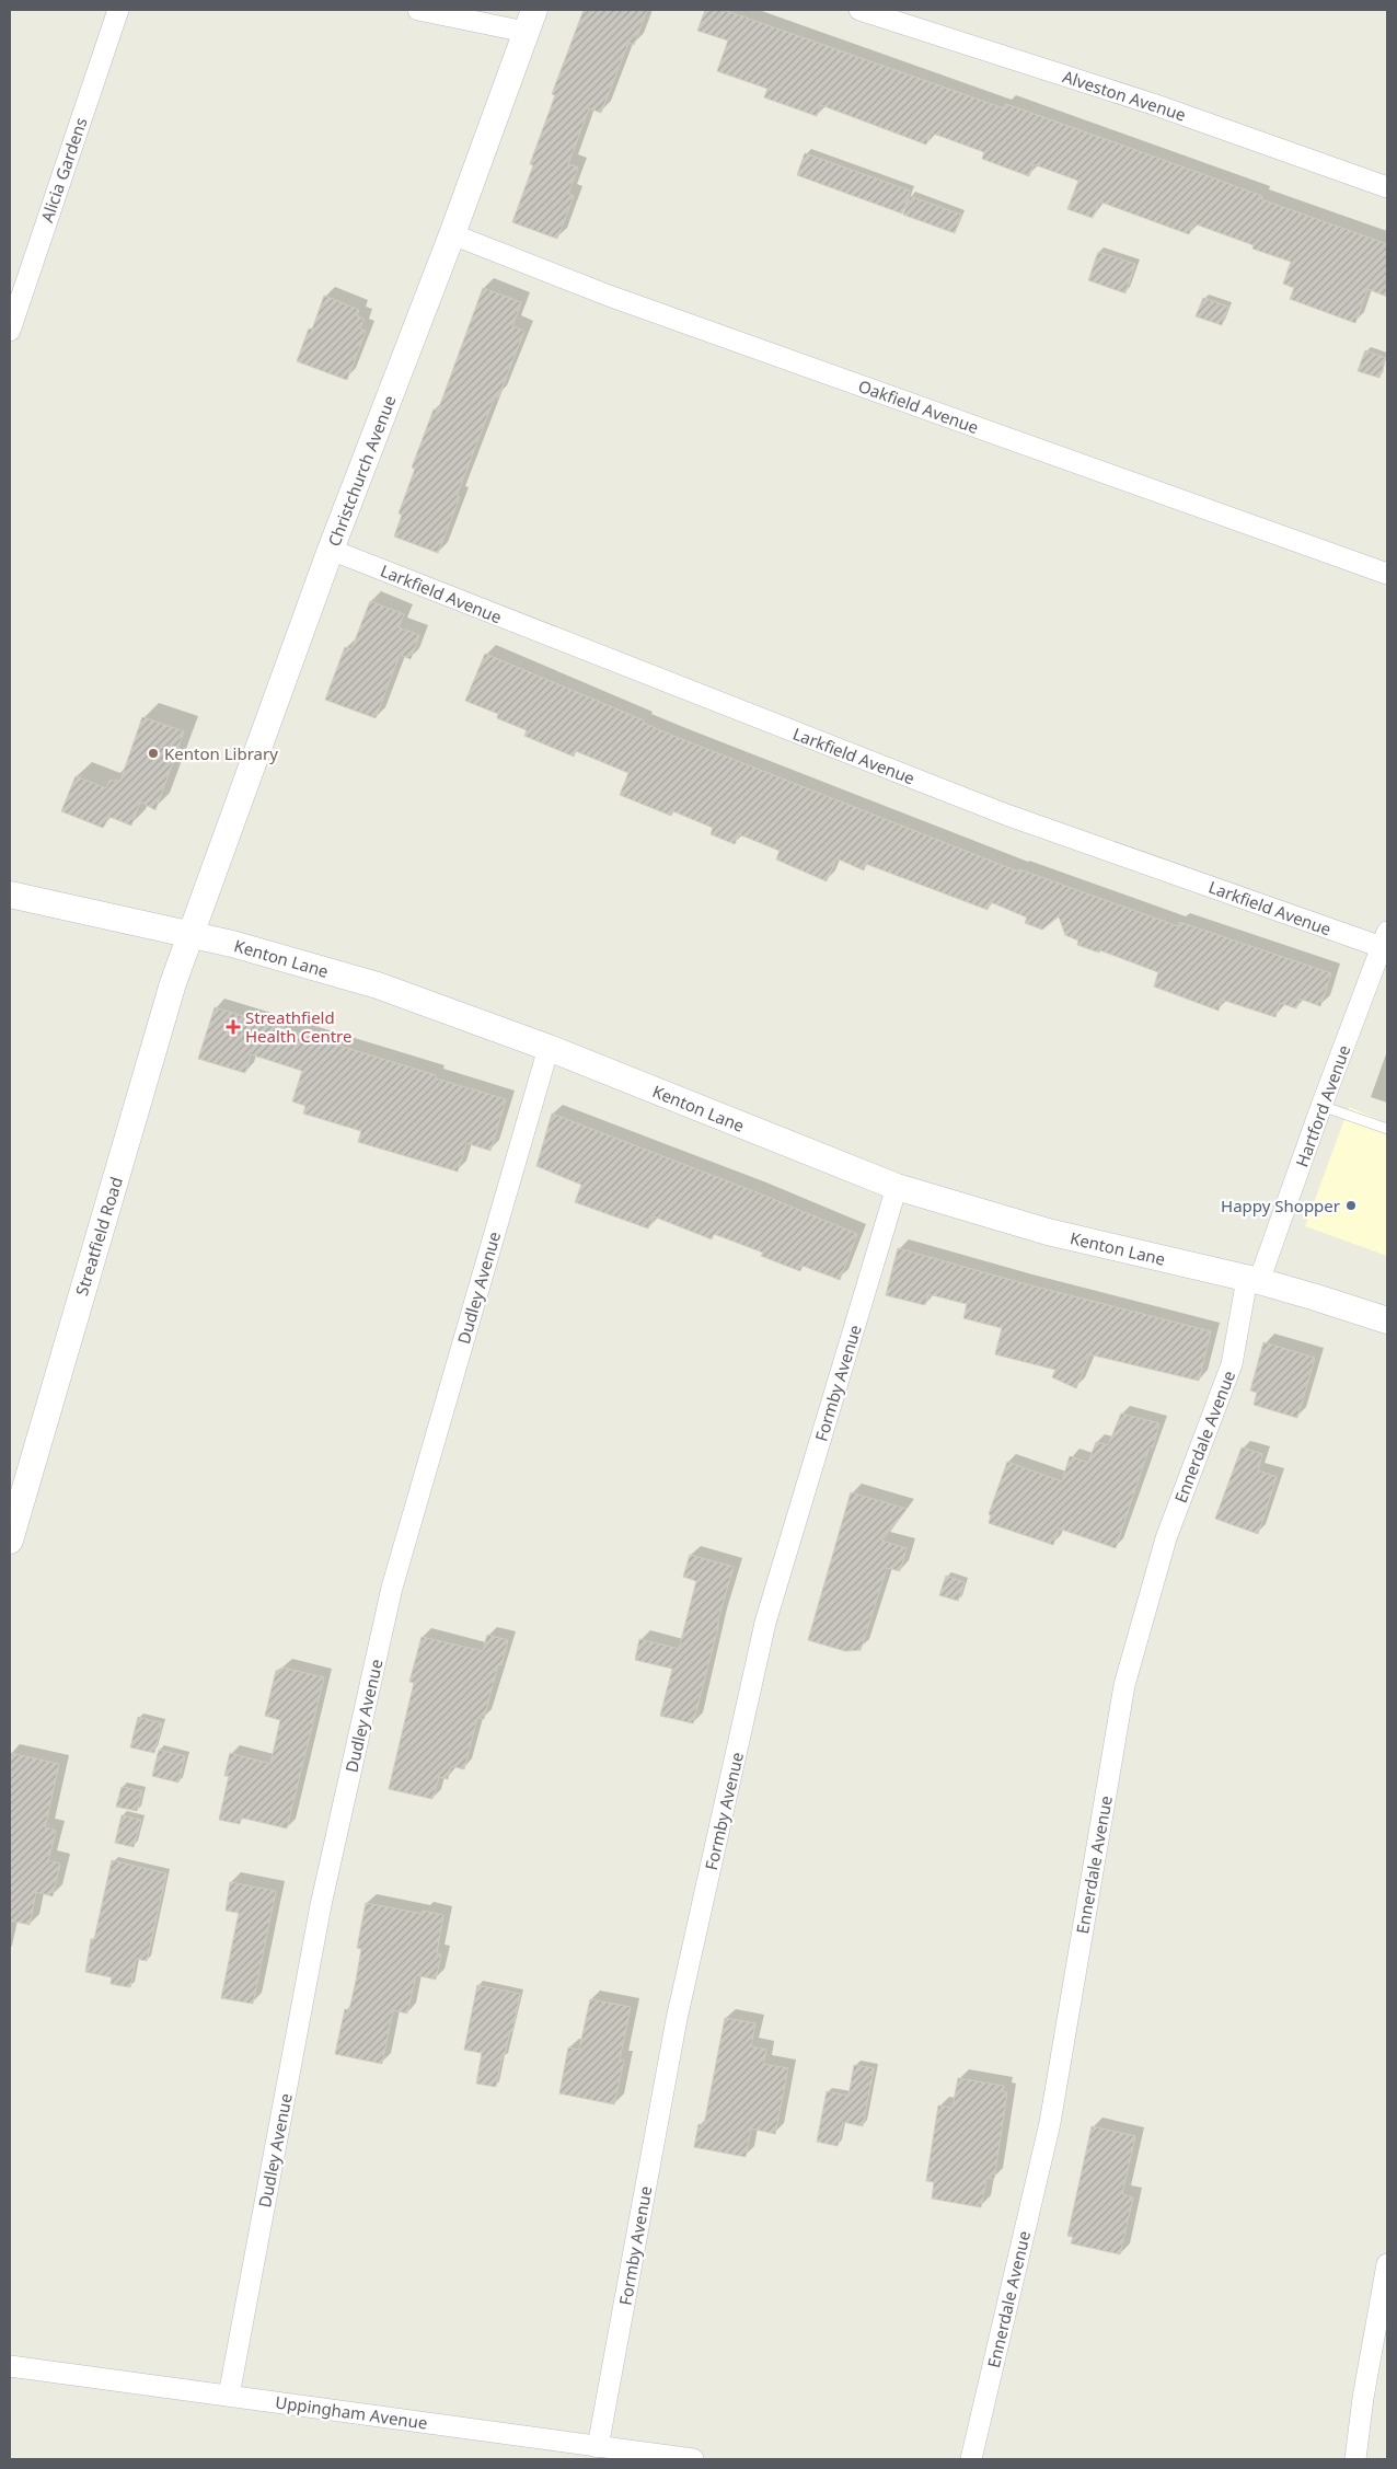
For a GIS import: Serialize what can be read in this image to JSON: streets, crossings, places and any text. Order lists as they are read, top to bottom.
{
  "streets": {
    "street": [
      "Alveston Avenue",
      "Alicia Gardens",
      "Oakfield Avenue",
      "Christchurch Avenue",
      "Larkfield Avenue",
      "Kenton Lane",
      "Hartford Avenue",
      "Streatfield Road",
      "Dudley Avenue",
      "Formby Avenue",
      "Ennerdale Avenue",
      "Uppingham Avenue"
    ]
  },
  "crossings": [
    ["Oakfield Avenue", "Christchurch Avenue"],
    ["Christchurch Avenue", "Larkfield Avenue"],
    ["Christchurch Avenue", "Kenton Lane"],
    ["Christchurch Avenue", "Streatfield Road"],
    ["Larkfield Avenue", "Hartford Avenue"],
    ["Kenton Lane", "Hartford Avenue"],
    ["Kenton Lane", "Streatfield Road"],
    ["Kenton Lane", "Dudley Avenue"],
    ["Kenton Lane", "Formby Avenue"],
    ["Kenton Lane", "Ennerdale Avenue"],
    ["Hartford Avenue", "Ennerdale Avenue"],
    ["Dudley Avenue", "Uppingham Avenue"],
    ["Formby Avenue", "Uppingham Avenue"]
  ],
  "places": {
    "other": ["Kenton Library", "Happy Shopper"],
    "health": ["Streathfield Health Centre"]
  }
}
